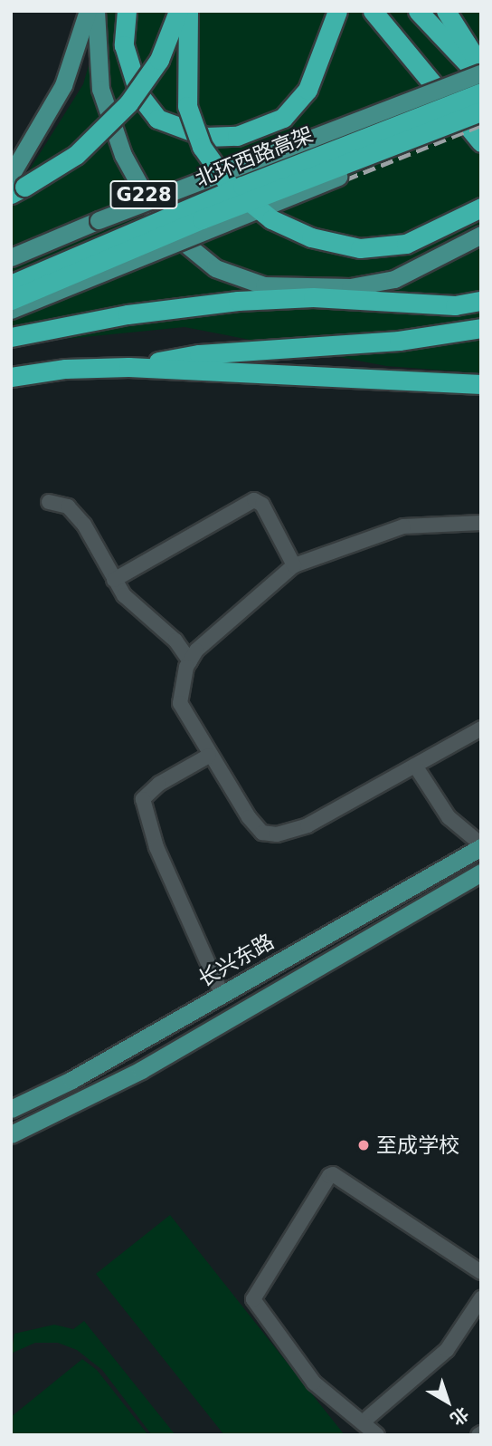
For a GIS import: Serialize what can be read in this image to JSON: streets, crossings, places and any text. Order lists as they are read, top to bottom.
{
  "streets": {
    "highway": ["北环西路高架"],
    "main road": ["G228", "长兴东路"]
  },
  "places": ["至成学校"],
  "north": "bottom right"
}
